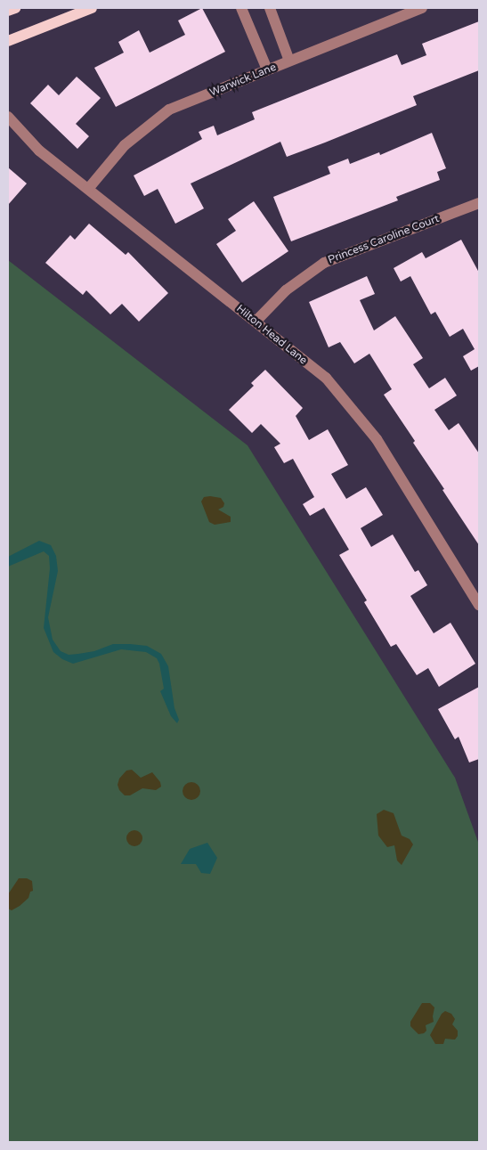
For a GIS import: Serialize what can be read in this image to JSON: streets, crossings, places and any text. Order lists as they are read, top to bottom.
{
  "streets": {
    "street": ["Warwick Lane", "Princess Caroline Court", "Hilton Head Lane"]
  },
  "crossings": [
    ["Warwick Lane", "Hilton Head Lane"],
    ["Princess Caroline Court", "Hilton Head Lane"]
  ]
}
